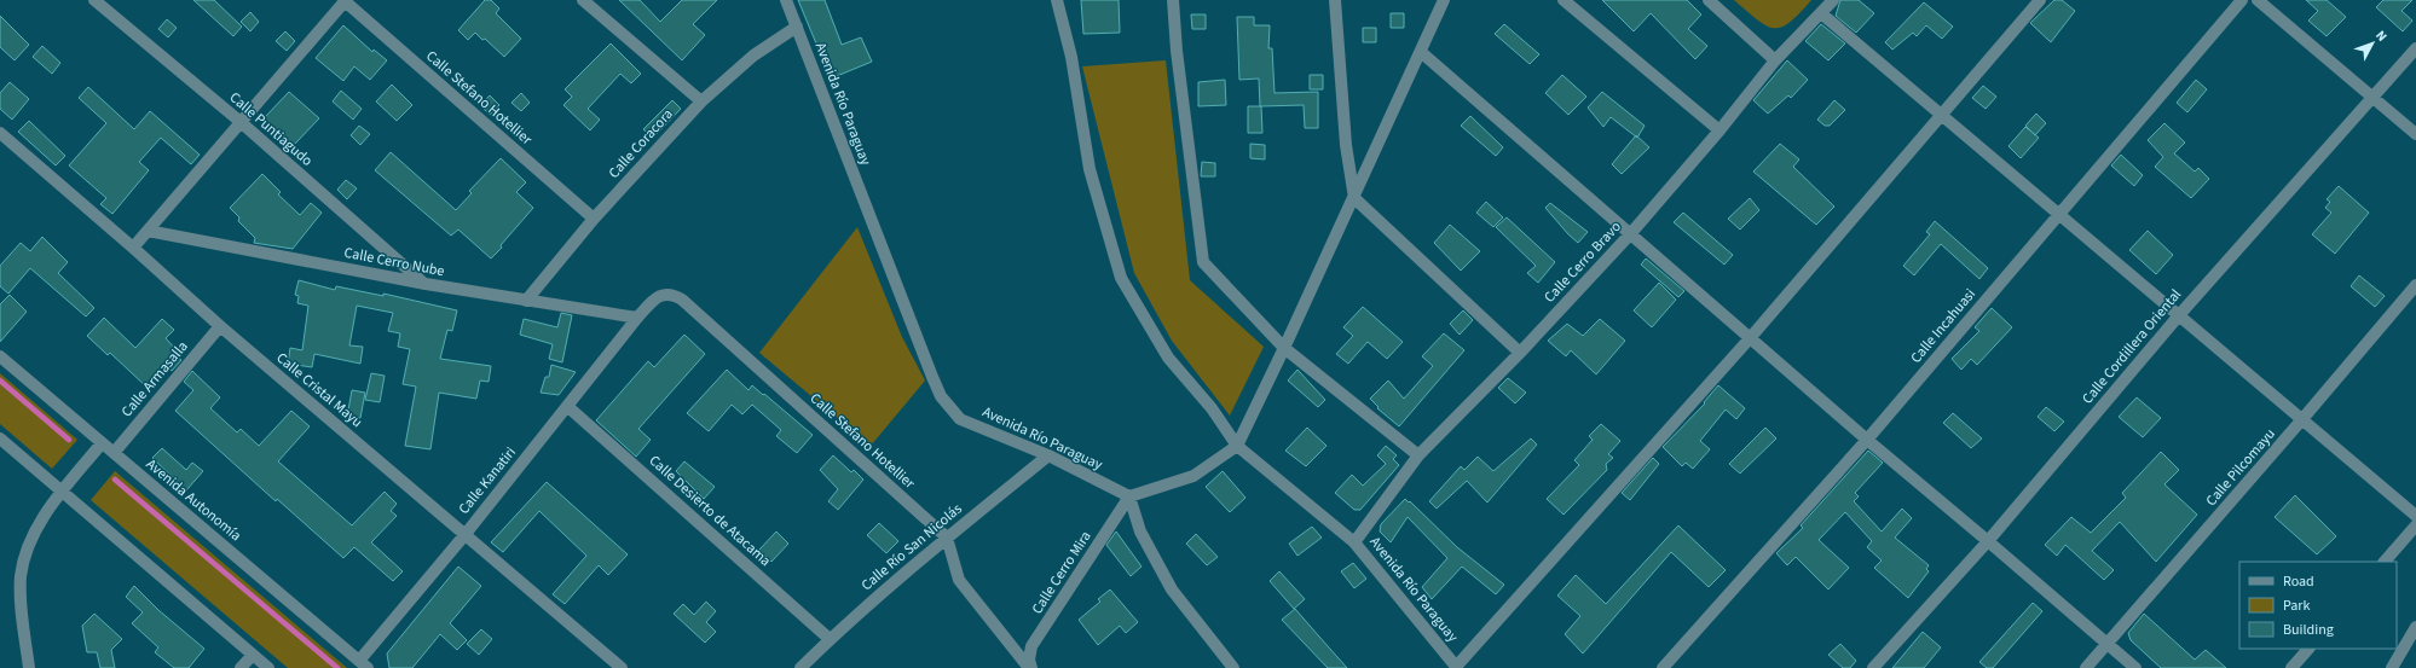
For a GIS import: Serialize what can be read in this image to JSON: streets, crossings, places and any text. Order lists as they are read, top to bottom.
{
  "streets": {
    "street": [
      "Calle Stefano Hotellier",
      "Avenida Río Paraguay",
      "Calle Puntiagudo",
      "Calle Coracora",
      "Calle Cerro Nube",
      "Calle Cerro Bravo",
      "Calle Incahuasi",
      "Calle Cordillera Oriental",
      "Calle Armasalla",
      "Calle Cristal Mayu",
      "Calle Pilcomayu",
      "Calle Kanatiri",
      "Avenida Autonomía",
      "Calle Desierto de Atacama",
      "Calle Río San Nicolás",
      "Calle Cerro Mira"
    ]
  },
  "crossings": [
    ["Calle Stefano Hotellier", "Calle Coracora"],
    ["Calle Stefano Hotellier", "Calle Cerro Nube"],
    ["Calle Stefano Hotellier", "Calle Kanatiri"],
    ["Calle Stefano Hotellier", "Calle Río San Nicolás"],
    ["Avenida Río Paraguay", "Calle Coracora"],
    ["Avenida Río Paraguay", "Calle Cerro Bravo"],
    ["Avenida Río Paraguay", "Calle Río San Nicolás"],
    ["Avenida Río Paraguay", "Calle Cerro Mira"],
    ["Calle Puntiagudo", "Calle Cerro Nube"],
    ["Calle Coracora", "Calle Cerro Nube"],
    ["Calle Cerro Nube", "Calle Kanatiri"],
    ["Calle Armasalla", "Calle Cristal Mayu"],
    ["Calle Armasalla", "Avenida Autonomía"],
    ["Calle Cristal Mayu", "Calle Kanatiri"],
    ["Calle Kanatiri", "Avenida Autonomía"],
    ["Calle Kanatiri", "Calle Desierto de Atacama"],
    ["Calle Desierto de Atacama", "Calle Río San Nicolás"]
  ],
  "legend": ["Road", "Park", "Building"],
  "north": "top right"
}
